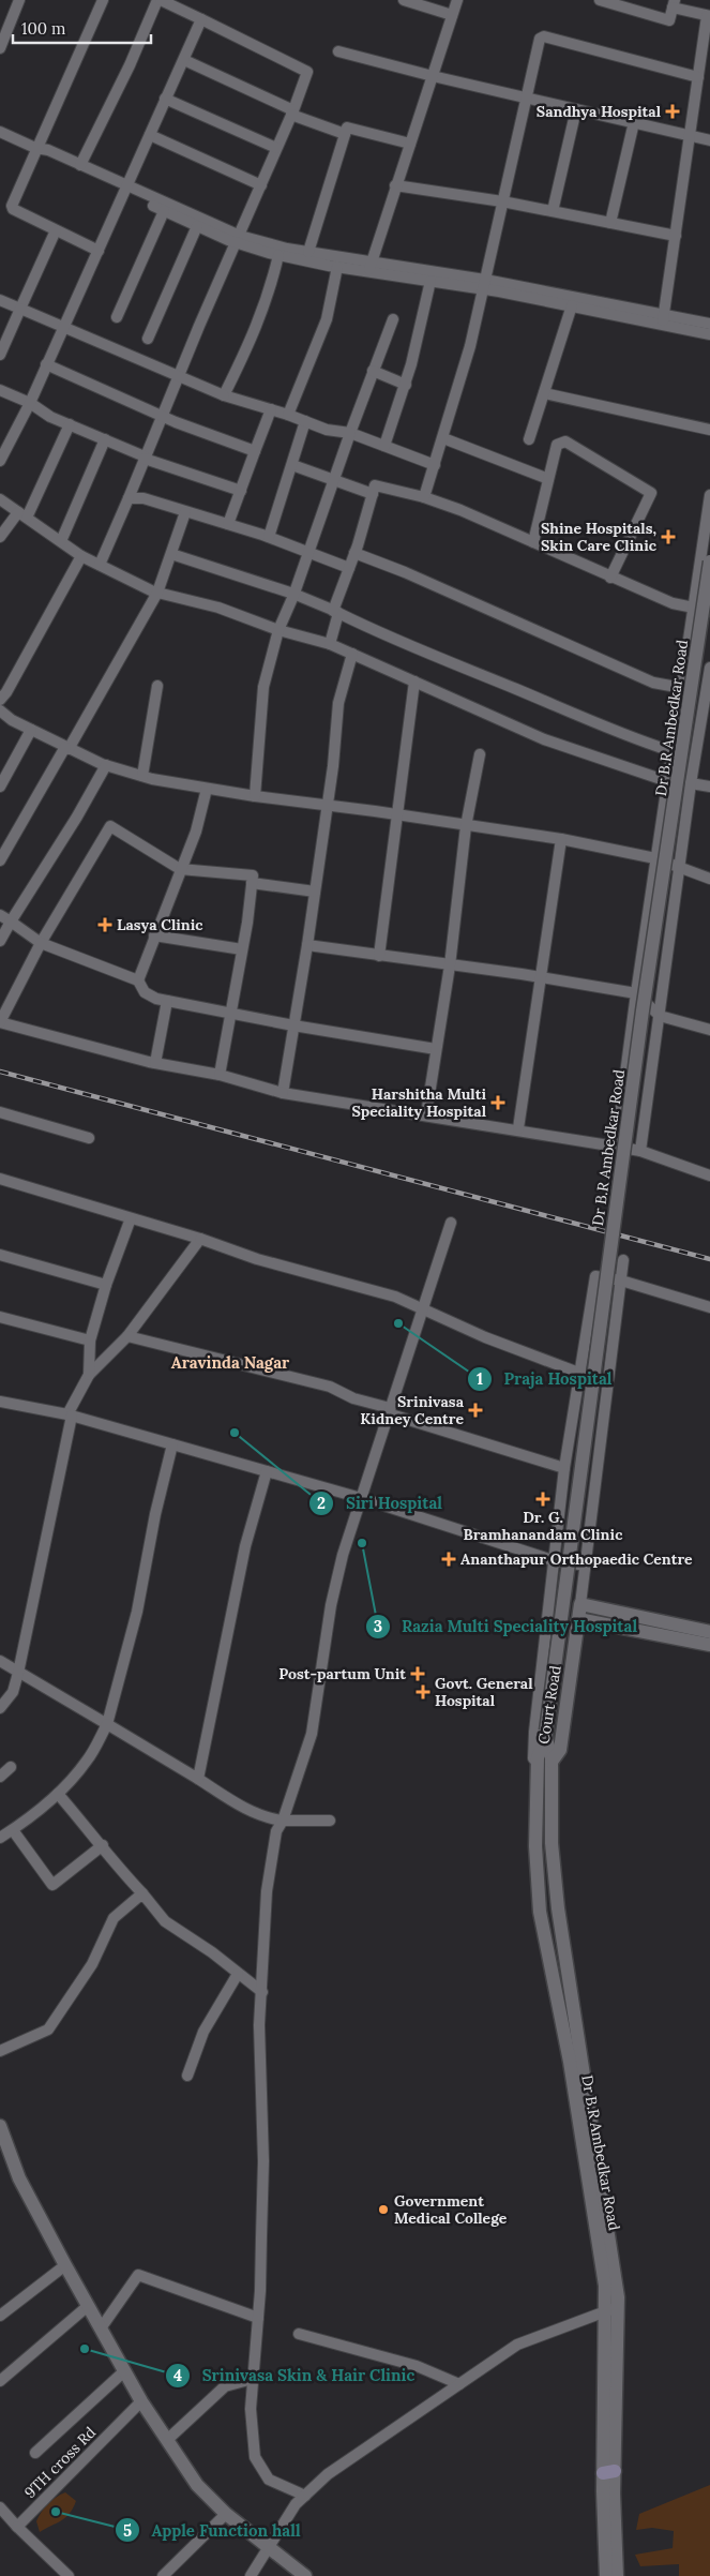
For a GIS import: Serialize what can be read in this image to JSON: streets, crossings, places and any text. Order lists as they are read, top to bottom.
{
  "streets": {
    "street": ["Dr B.R Ambedkar Road", "Court Road", "9TH cross Rd"]
  },
  "crossings": [
    ["Dr B.R Ambedkar Road", "Court Road"]
  ],
  "districts": ["Aravinda Nagar"],
  "places": {
    "health": [
      "Sandhya Hospital",
      "Shine Hospitals, Skin Care Clinic",
      "Lasya Clinic",
      "Harshitha Multi Speciality Hospital",
      "Srinivasa Kidney Centre",
      "Dr. G. Bramhanandam Clinic",
      "Ananthapur Orthopaedic Centre",
      "Post-partum Unit",
      "Govt. General Hospital"
    ],
    "other": [
      "Praja Hospital",
      "Siri Hospital",
      "Razia Multi Speciality Hospital",
      "Government Medical College",
      "Srinivasa Skin & Hair Clinic",
      "Apple Function hall"
    ]
  },
  "scale_bar": "100 m"
}
